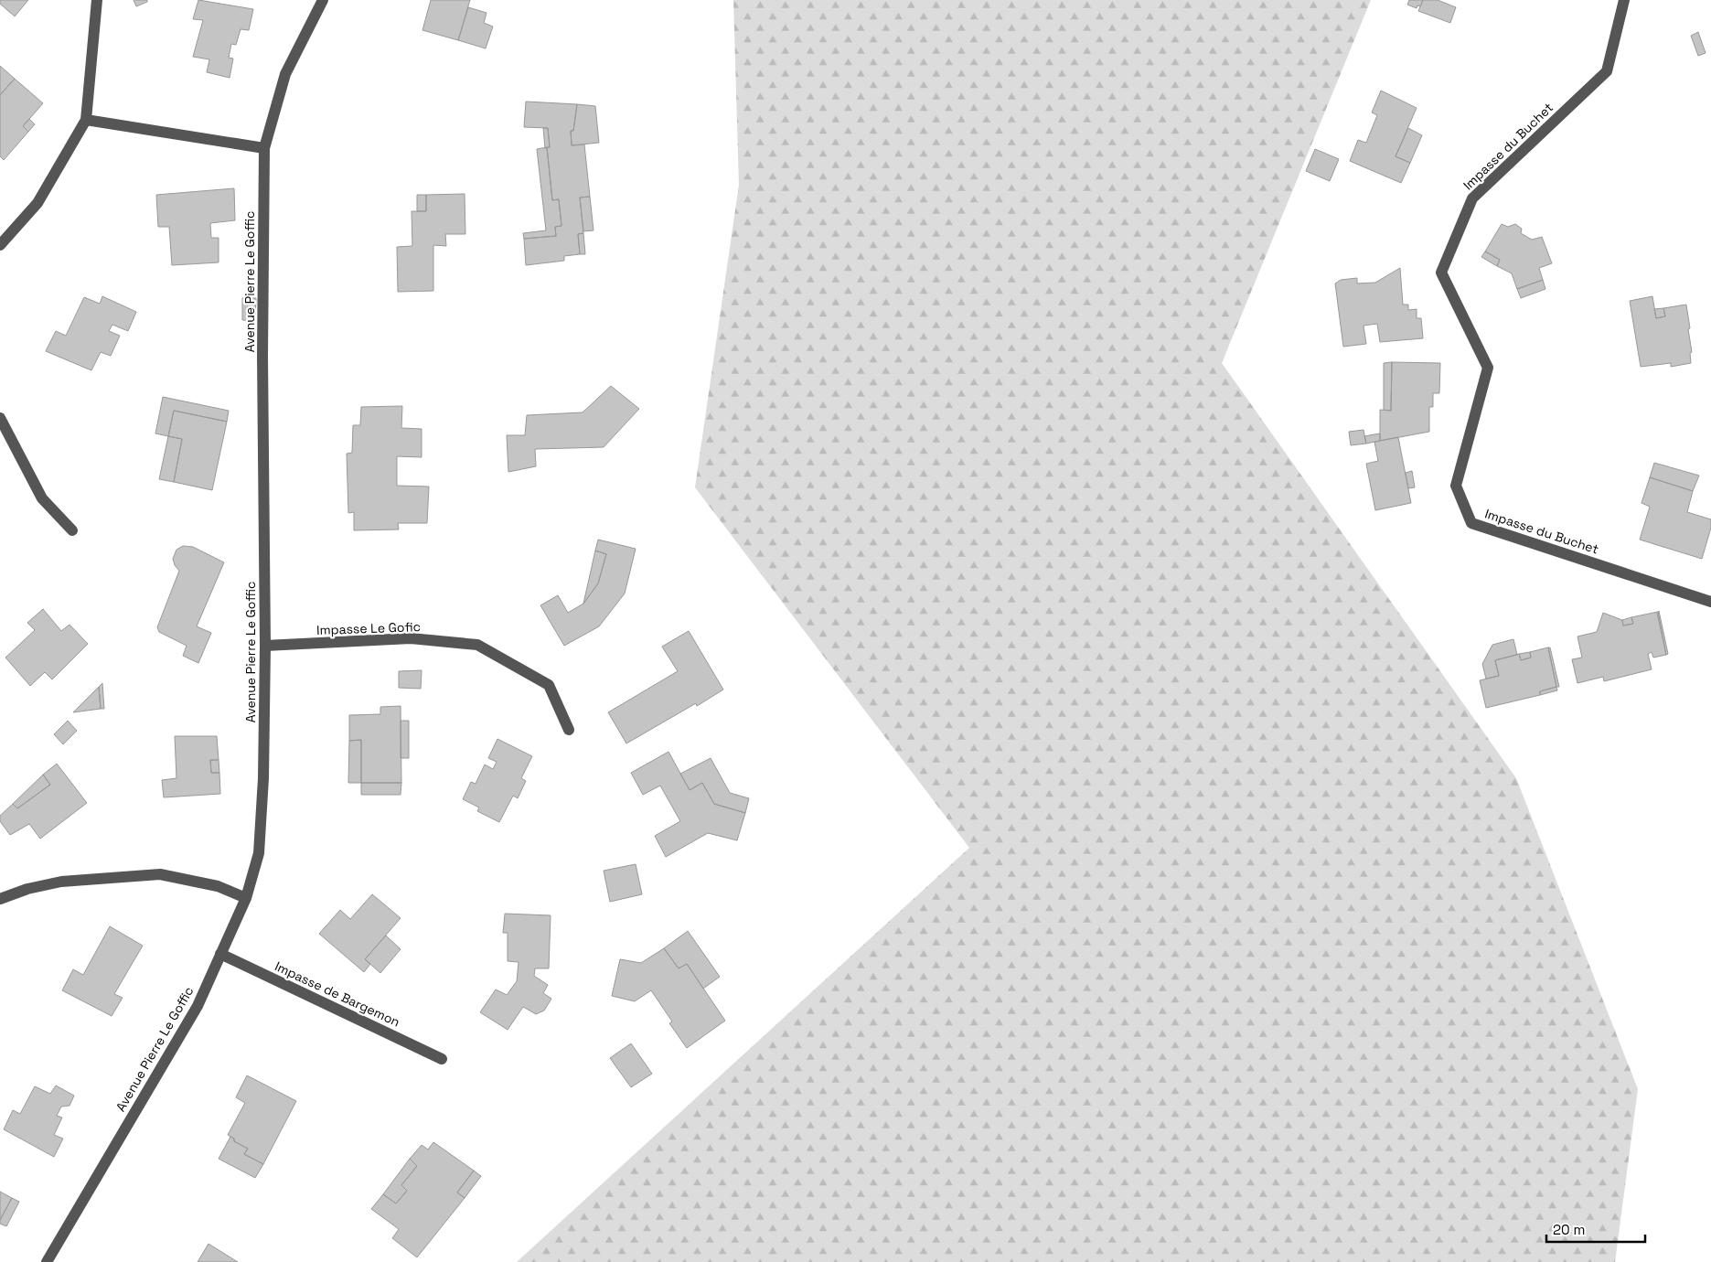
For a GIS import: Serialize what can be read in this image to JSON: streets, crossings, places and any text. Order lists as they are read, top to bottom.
{
  "streets": {
    "street": [
      "Impasse du Buchet",
      "Avenue Pierre Le Goffic",
      "Impasse Le Gofic",
      "Impasse de Bargemon"
    ]
  },
  "crossings": [
    ["Avenue Pierre Le Goffic", "Impasse Le Gofic"],
    ["Avenue Pierre Le Goffic", "Impasse de Bargemon"]
  ],
  "scale_bar": "20 m"
}
